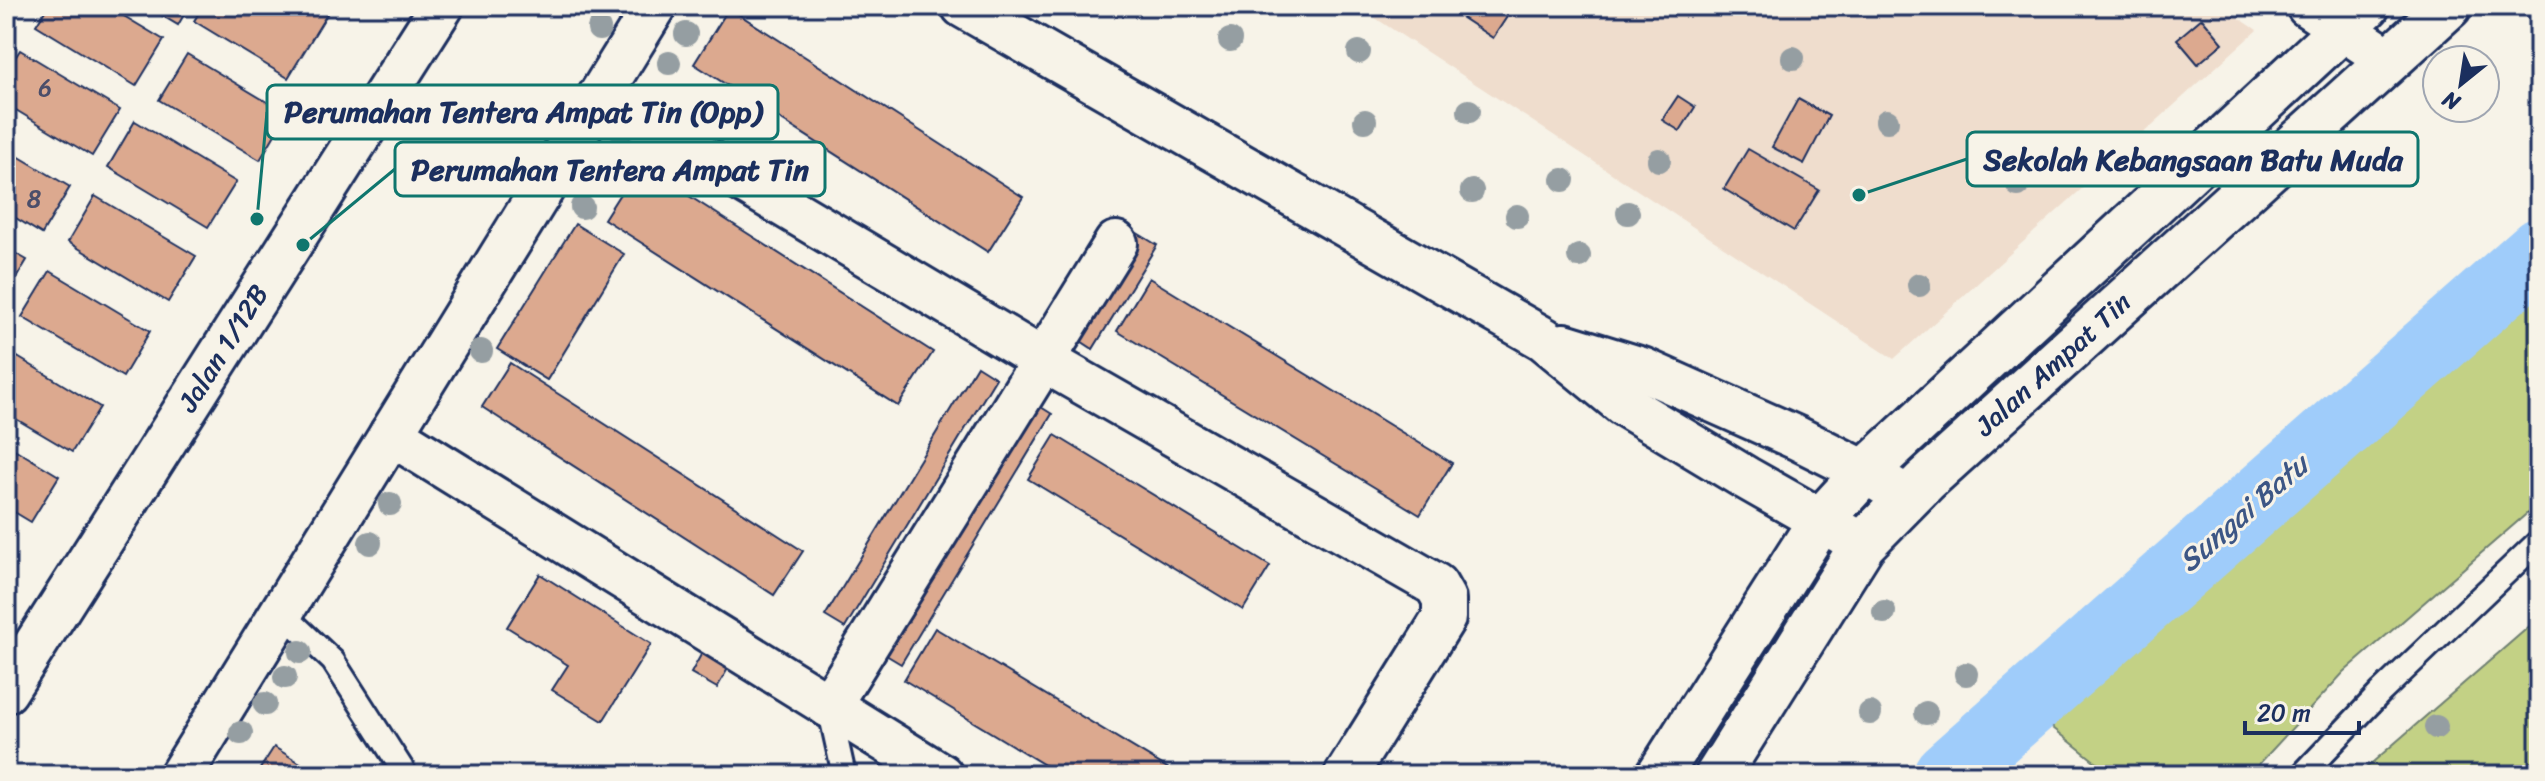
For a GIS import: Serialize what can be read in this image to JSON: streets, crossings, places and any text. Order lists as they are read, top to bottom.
{
  "streets": {
    "street": ["Jalan 1/12B", "Jalan Ampat Tin"]
  },
  "water": ["Sungai Batu"],
  "places": ["Sekolah Kebangsaan Batu Muda", "Perumahan Tentera Ampat Tin (Opp)", "Perumahan Tentera Ampat Tin"],
  "house_numbers": ["6", "8"],
  "scale_bar": "20 m",
  "north": "bottom left"
}
